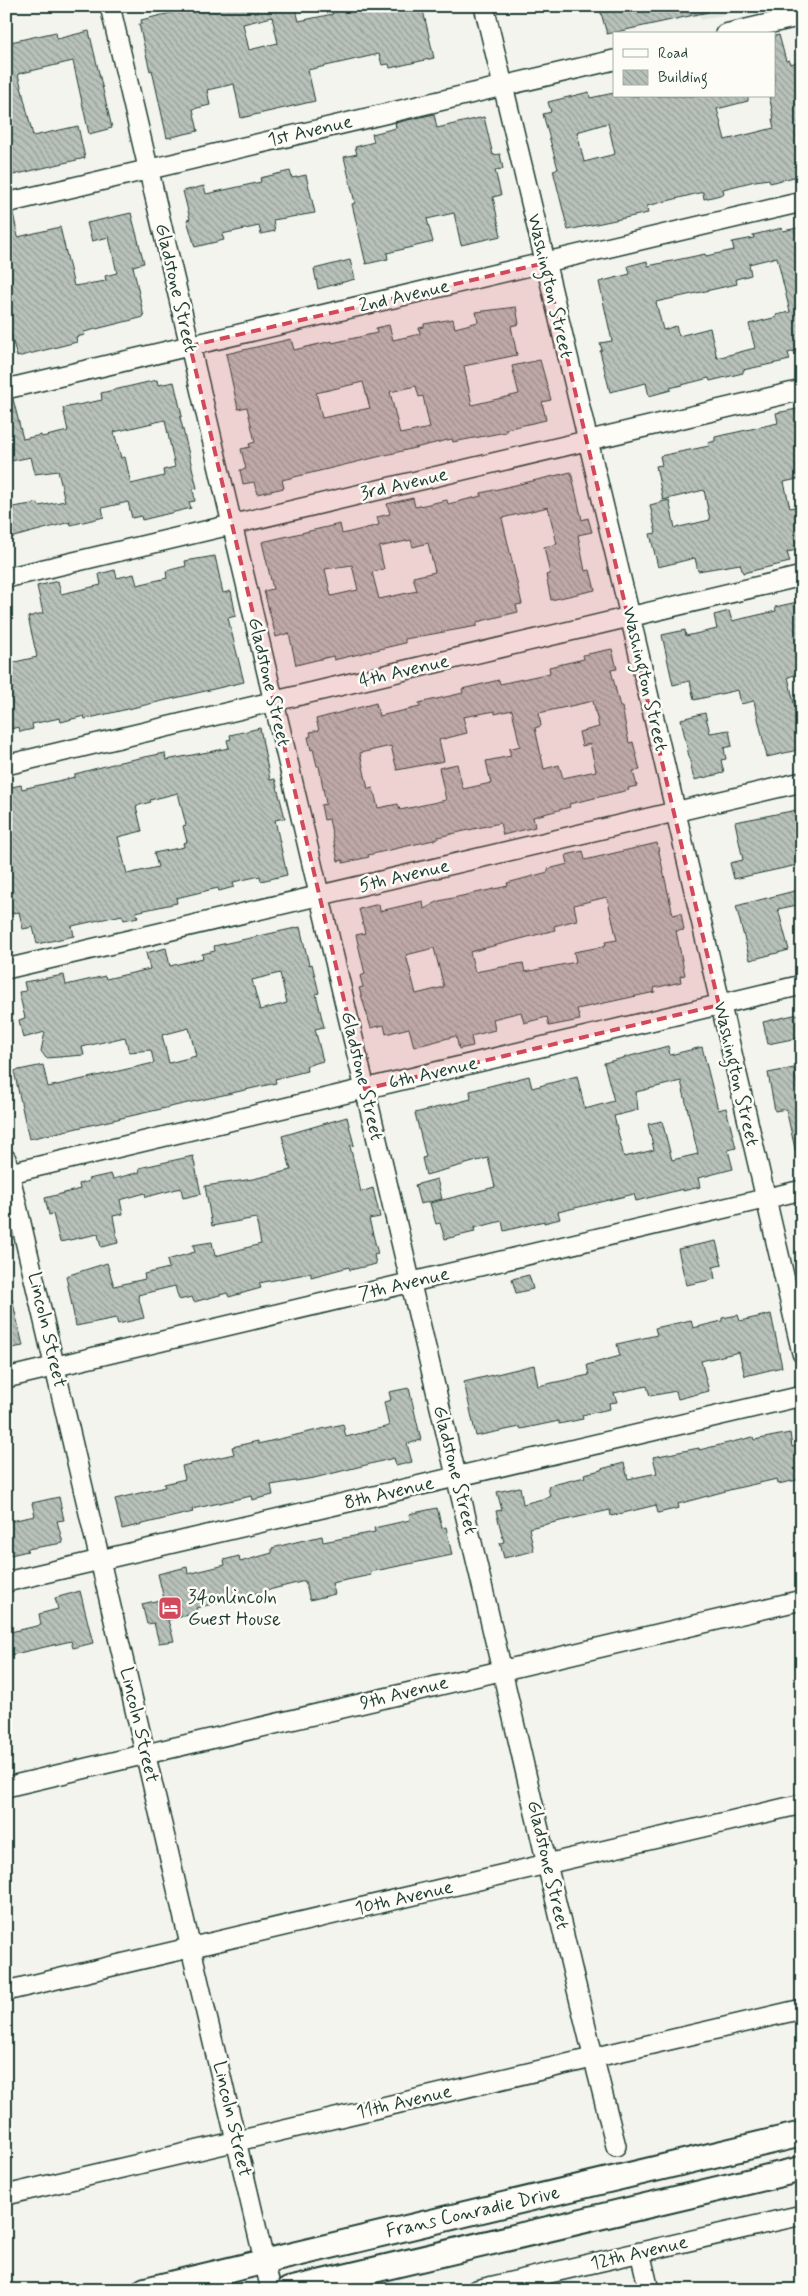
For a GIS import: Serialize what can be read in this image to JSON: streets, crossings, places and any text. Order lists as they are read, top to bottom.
{
  "streets": {
    "main road": ["Frans Conradie Drive"],
    "street": [
      "1st Avenue",
      "Washington Street",
      "Gladstone Street",
      "2nd Avenue",
      "3rd Avenue",
      "4th Avenue",
      "5th Avenue",
      "6th Avenue",
      "7th Avenue",
      "Lincoln Street",
      "8th Avenue",
      "9th Avenue",
      "10th Avenue",
      "11th Avenue",
      "12th Avenue"
    ]
  },
  "crossings": [
    ["1st Avenue", "Washington Street"],
    ["1st Avenue", "Gladstone Street"],
    ["Washington Street", "2nd Avenue"],
    ["Washington Street", "3rd Avenue"],
    ["Washington Street", "4th Avenue"],
    ["Washington Street", "5th Avenue"],
    ["Washington Street", "6th Avenue"],
    ["Washington Street", "7th Avenue"],
    ["Gladstone Street", "2nd Avenue"],
    ["Gladstone Street", "3rd Avenue"],
    ["Gladstone Street", "4th Avenue"],
    ["Gladstone Street", "5th Avenue"],
    ["Gladstone Street", "6th Avenue"],
    ["Gladstone Street", "7th Avenue"],
    ["Gladstone Street", "8th Avenue"],
    ["Gladstone Street", "9th Avenue"],
    ["Gladstone Street", "10th Avenue"],
    ["Gladstone Street", "11th Avenue"],
    ["6th Avenue", "Lincoln Street"],
    ["7th Avenue", "Lincoln Street"],
    ["Lincoln Street", "8th Avenue"],
    ["Lincoln Street", "9th Avenue"],
    ["Lincoln Street", "10th Avenue"],
    ["Lincoln Street", "11th Avenue"],
    ["Lincoln Street", "Frans Conradie Drive"]
  ],
  "places": {
    "hotel": ["34onlincoln Guest House"]
  },
  "legend": ["Road", "Building"]
}
